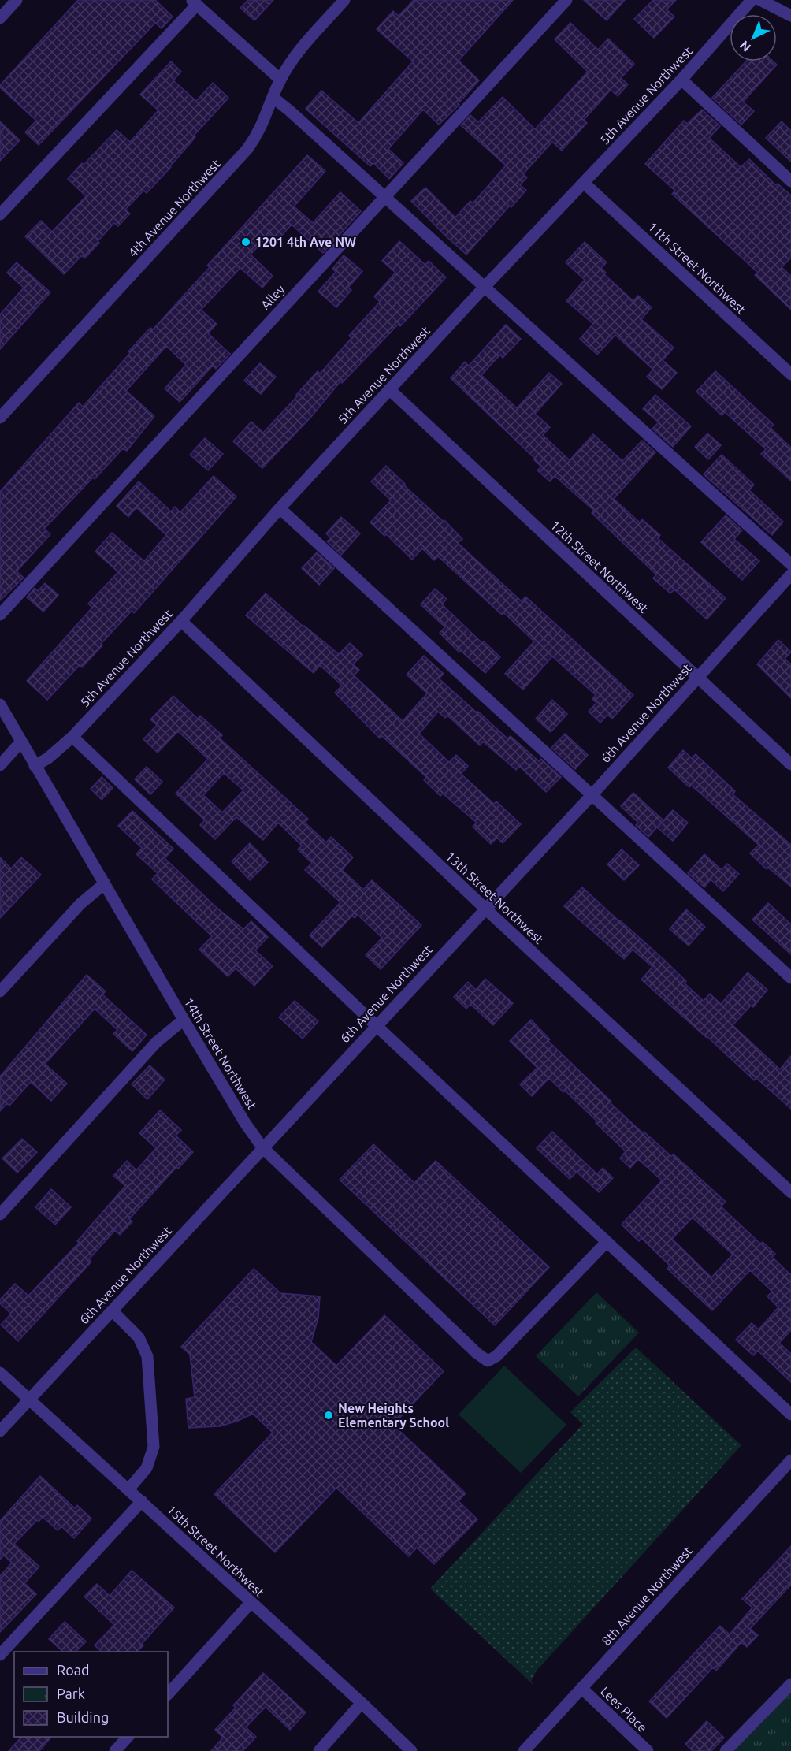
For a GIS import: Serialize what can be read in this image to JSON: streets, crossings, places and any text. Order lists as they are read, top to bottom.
{
  "streets": {
    "street": [
      "5th Avenue Northwest",
      "4th Avenue Northwest",
      "11th Street Northwest",
      "Alley",
      "12th Street Northwest",
      "6th Avenue Northwest",
      "13th Street Northwest",
      "14th Street Northwest",
      "15th Street Northwest",
      "8th Avenue Northwest",
      "Lees Place"
    ]
  },
  "crossings": [
    ["5th Avenue Northwest", "11th Street Northwest"],
    ["5th Avenue Northwest", "12th Street Northwest"],
    ["5th Avenue Northwest", "13th Street Northwest"],
    ["5th Avenue Northwest", "14th Street Northwest"],
    ["12th Street Northwest", "6th Avenue Northwest"],
    ["6th Avenue Northwest", "13th Street Northwest"],
    ["6th Avenue Northwest", "14th Street Northwest"],
    ["6th Avenue Northwest", "15th Street Northwest"],
    ["8th Avenue Northwest", "Lees Place"]
  ],
  "places": ["1201 4th Ave NW", "New Heights Elementary School"],
  "legend": ["Road", "Park", "Building"],
  "north": "bottom left"
}
